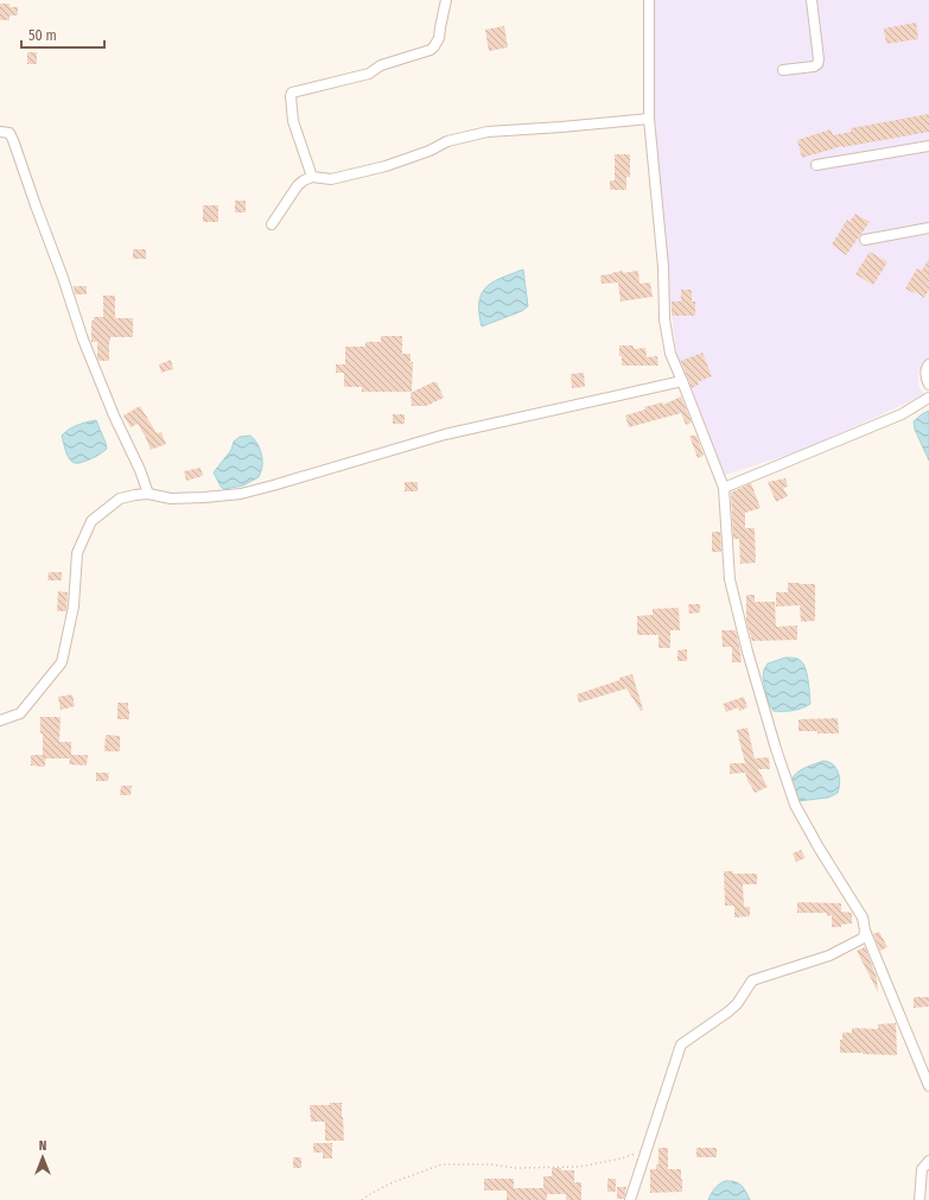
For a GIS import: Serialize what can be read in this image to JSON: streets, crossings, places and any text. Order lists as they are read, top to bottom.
{
  "scale_bar": "50 m",
  "north": "top"
}
